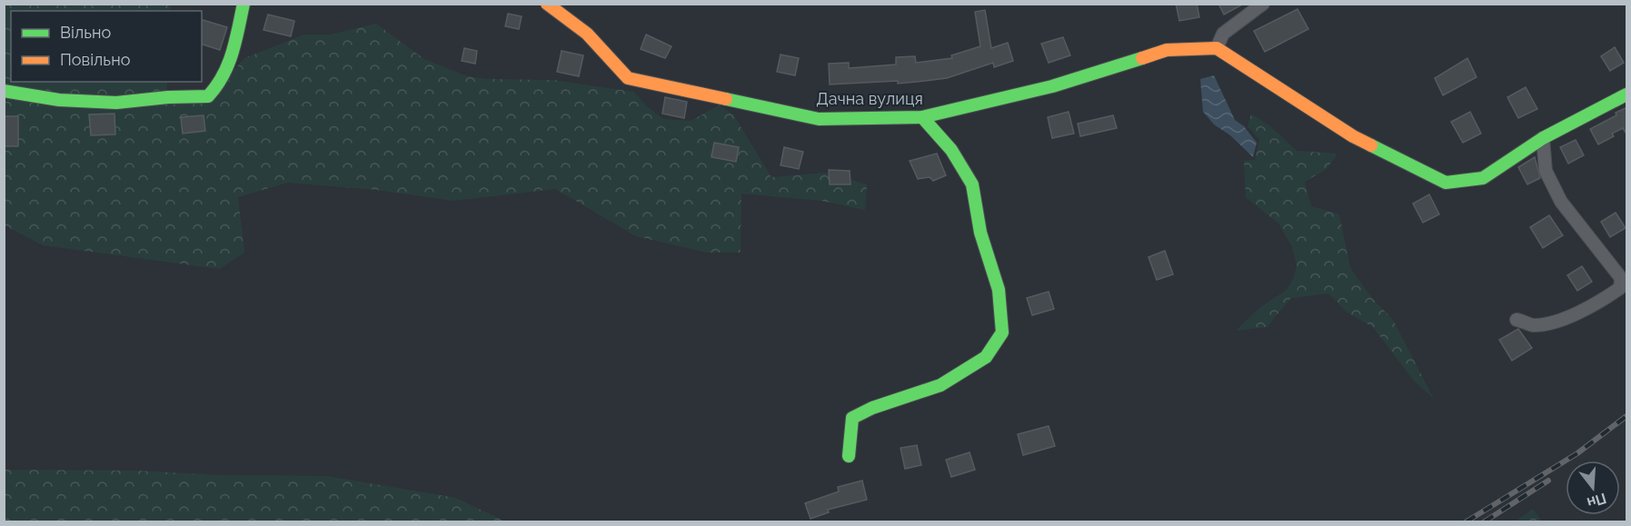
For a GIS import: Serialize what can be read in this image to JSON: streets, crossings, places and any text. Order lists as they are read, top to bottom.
{
  "streets": {
    "street": ["Дачна вулиця"]
  },
  "legend": ["Вільно", "Повільно"],
  "north": "bottom"
}
